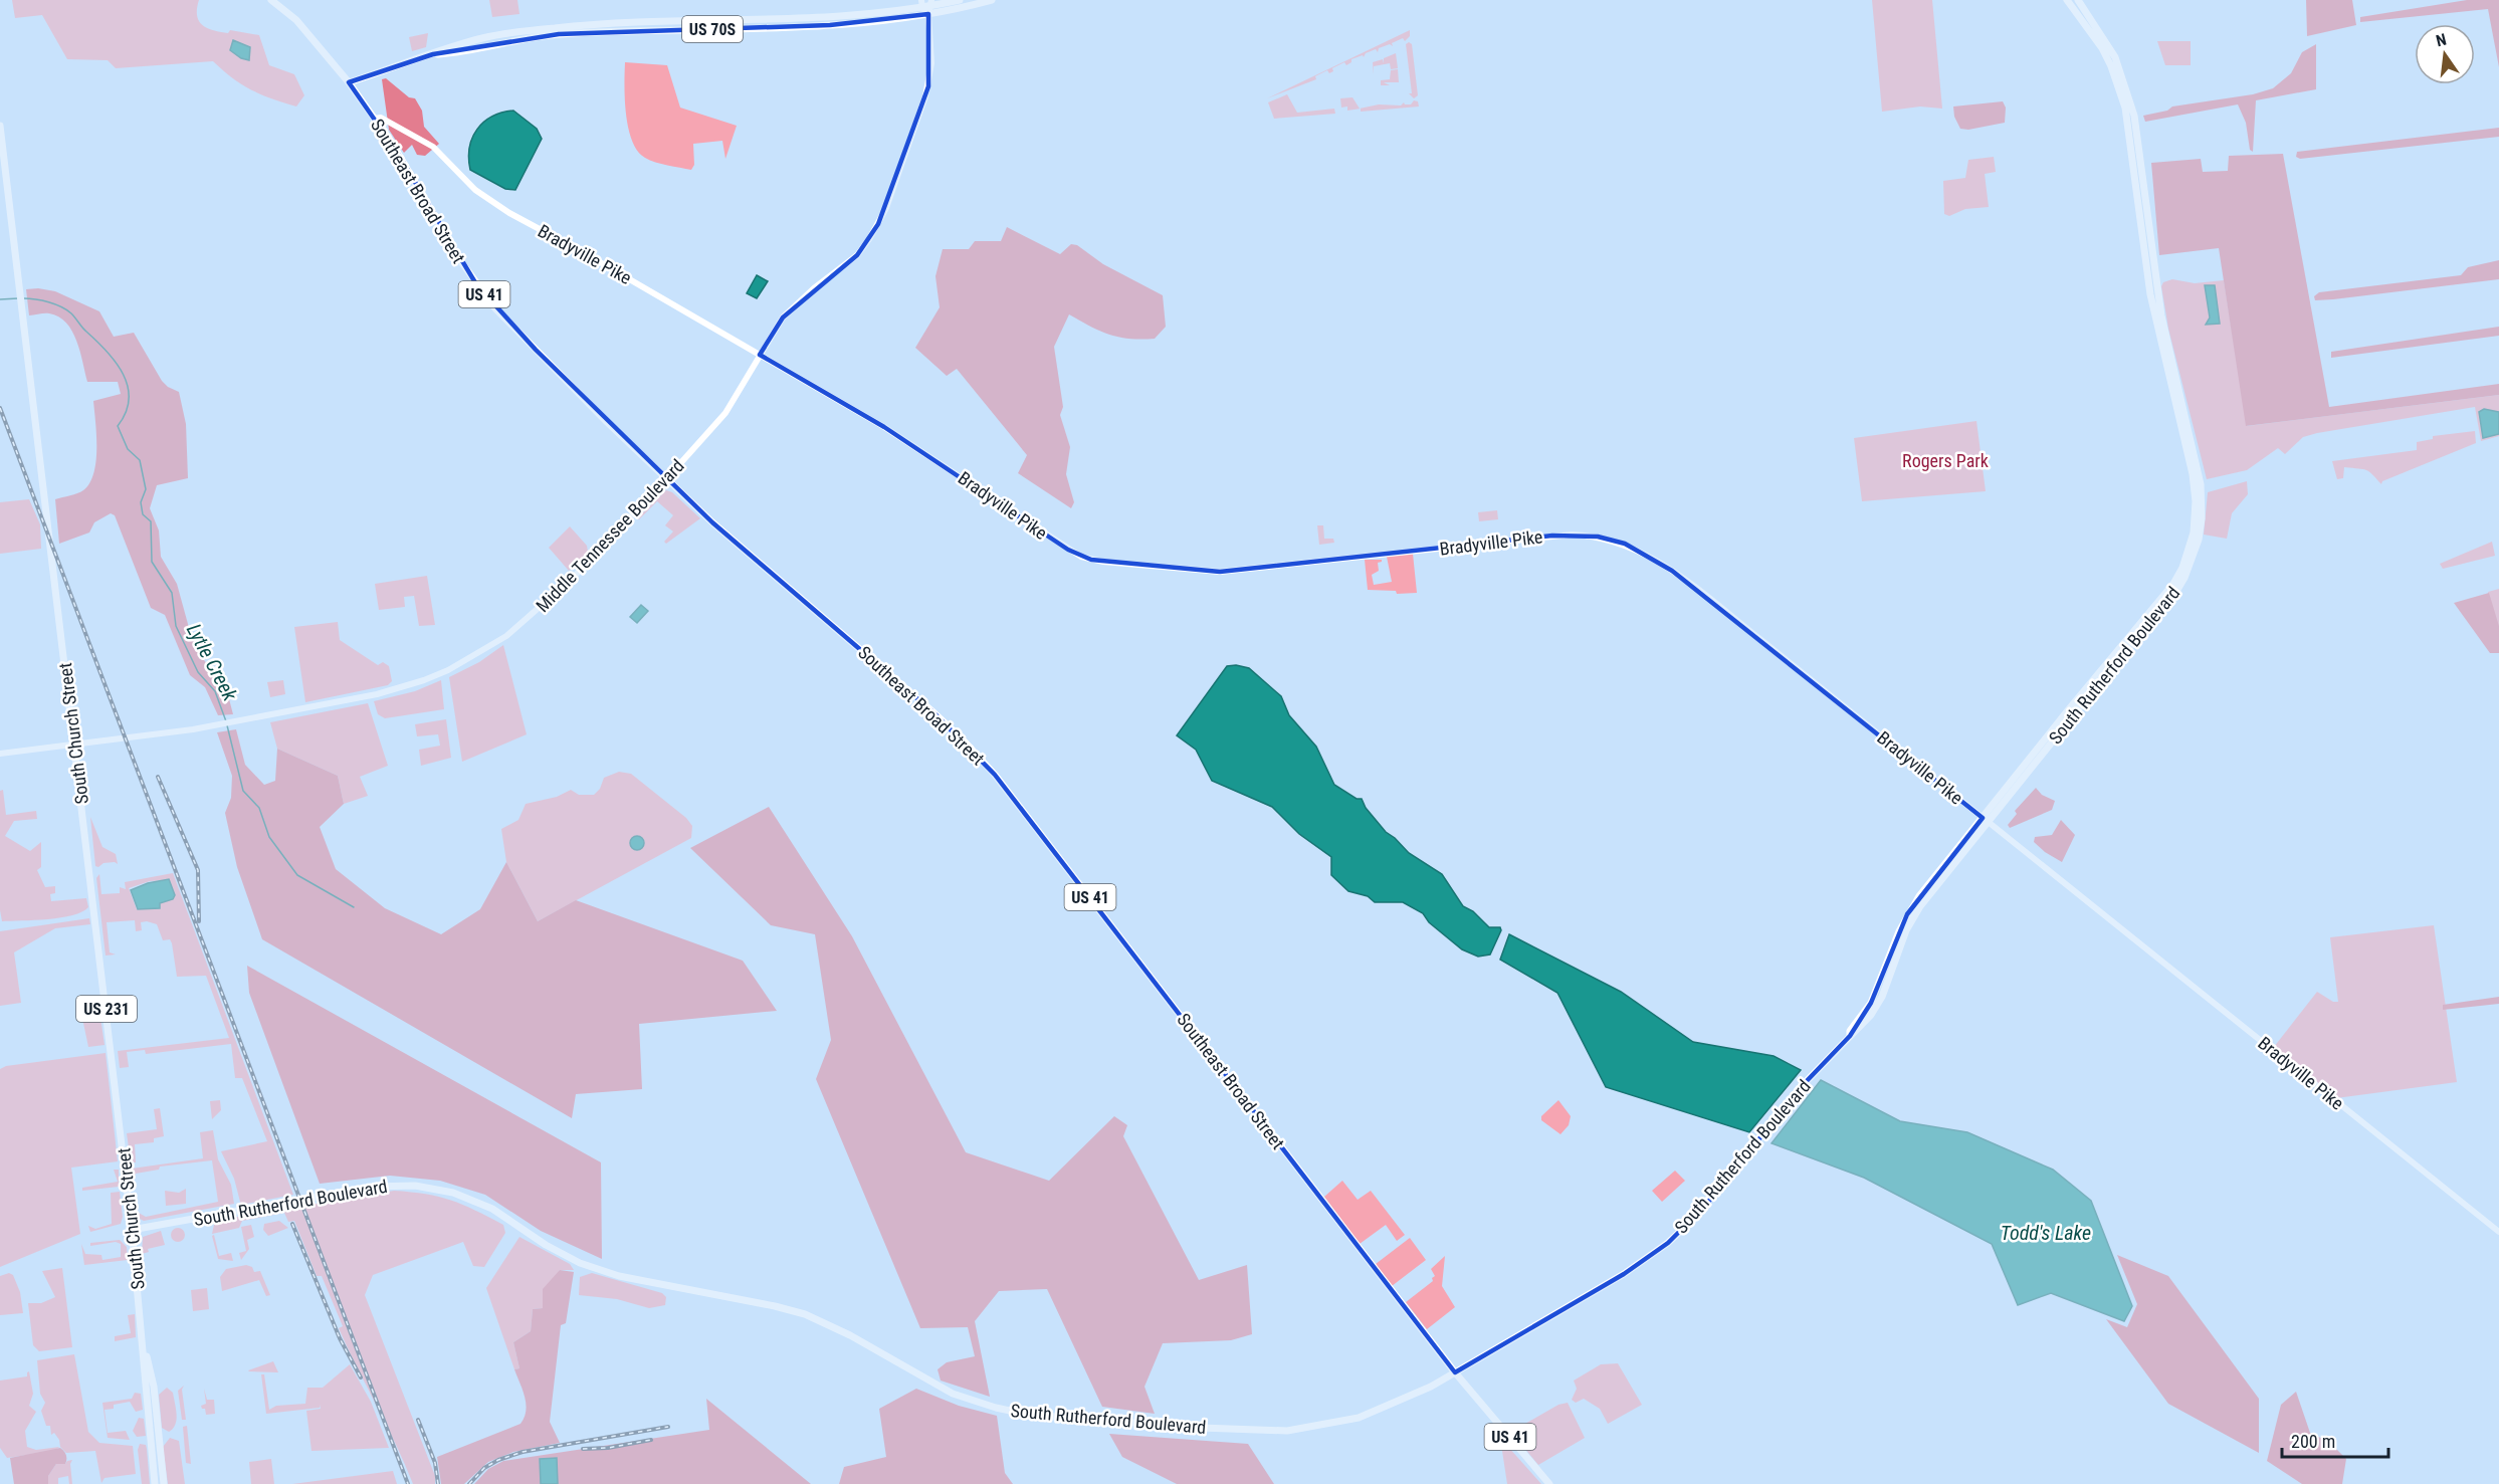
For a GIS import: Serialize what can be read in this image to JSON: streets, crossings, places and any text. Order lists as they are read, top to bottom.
{
  "streets": {
    "main road": [
      "US 70S",
      "Southeast Broad Street",
      "Bradyville Pike",
      "US 41",
      "Middle Tennessee Boulevard",
      "South Rutherford Boulevard",
      "South Church Street",
      "US 231"
    ]
  },
  "crossings": [
    ["US 70S", "Southeast Broad Street"],
    ["US 70S", "Middle Tennessee Boulevard"],
    ["Southeast Broad Street", "Bradyville Pike"],
    ["Southeast Broad Street", "Middle Tennessee Boulevard"],
    ["Southeast Broad Street", "South Rutherford Boulevard"],
    ["Bradyville Pike", "Middle Tennessee Boulevard"],
    ["Bradyville Pike", "South Rutherford Boulevard"],
    ["Middle Tennessee Boulevard", "South Church Street"],
    ["South Rutherford Boulevard", "South Church Street"]
  ],
  "water": ["Lytle Creek", "Todd's Lake"],
  "parks": ["Rogers Park"],
  "scale_bar": "200 m",
  "north": "top"
}
